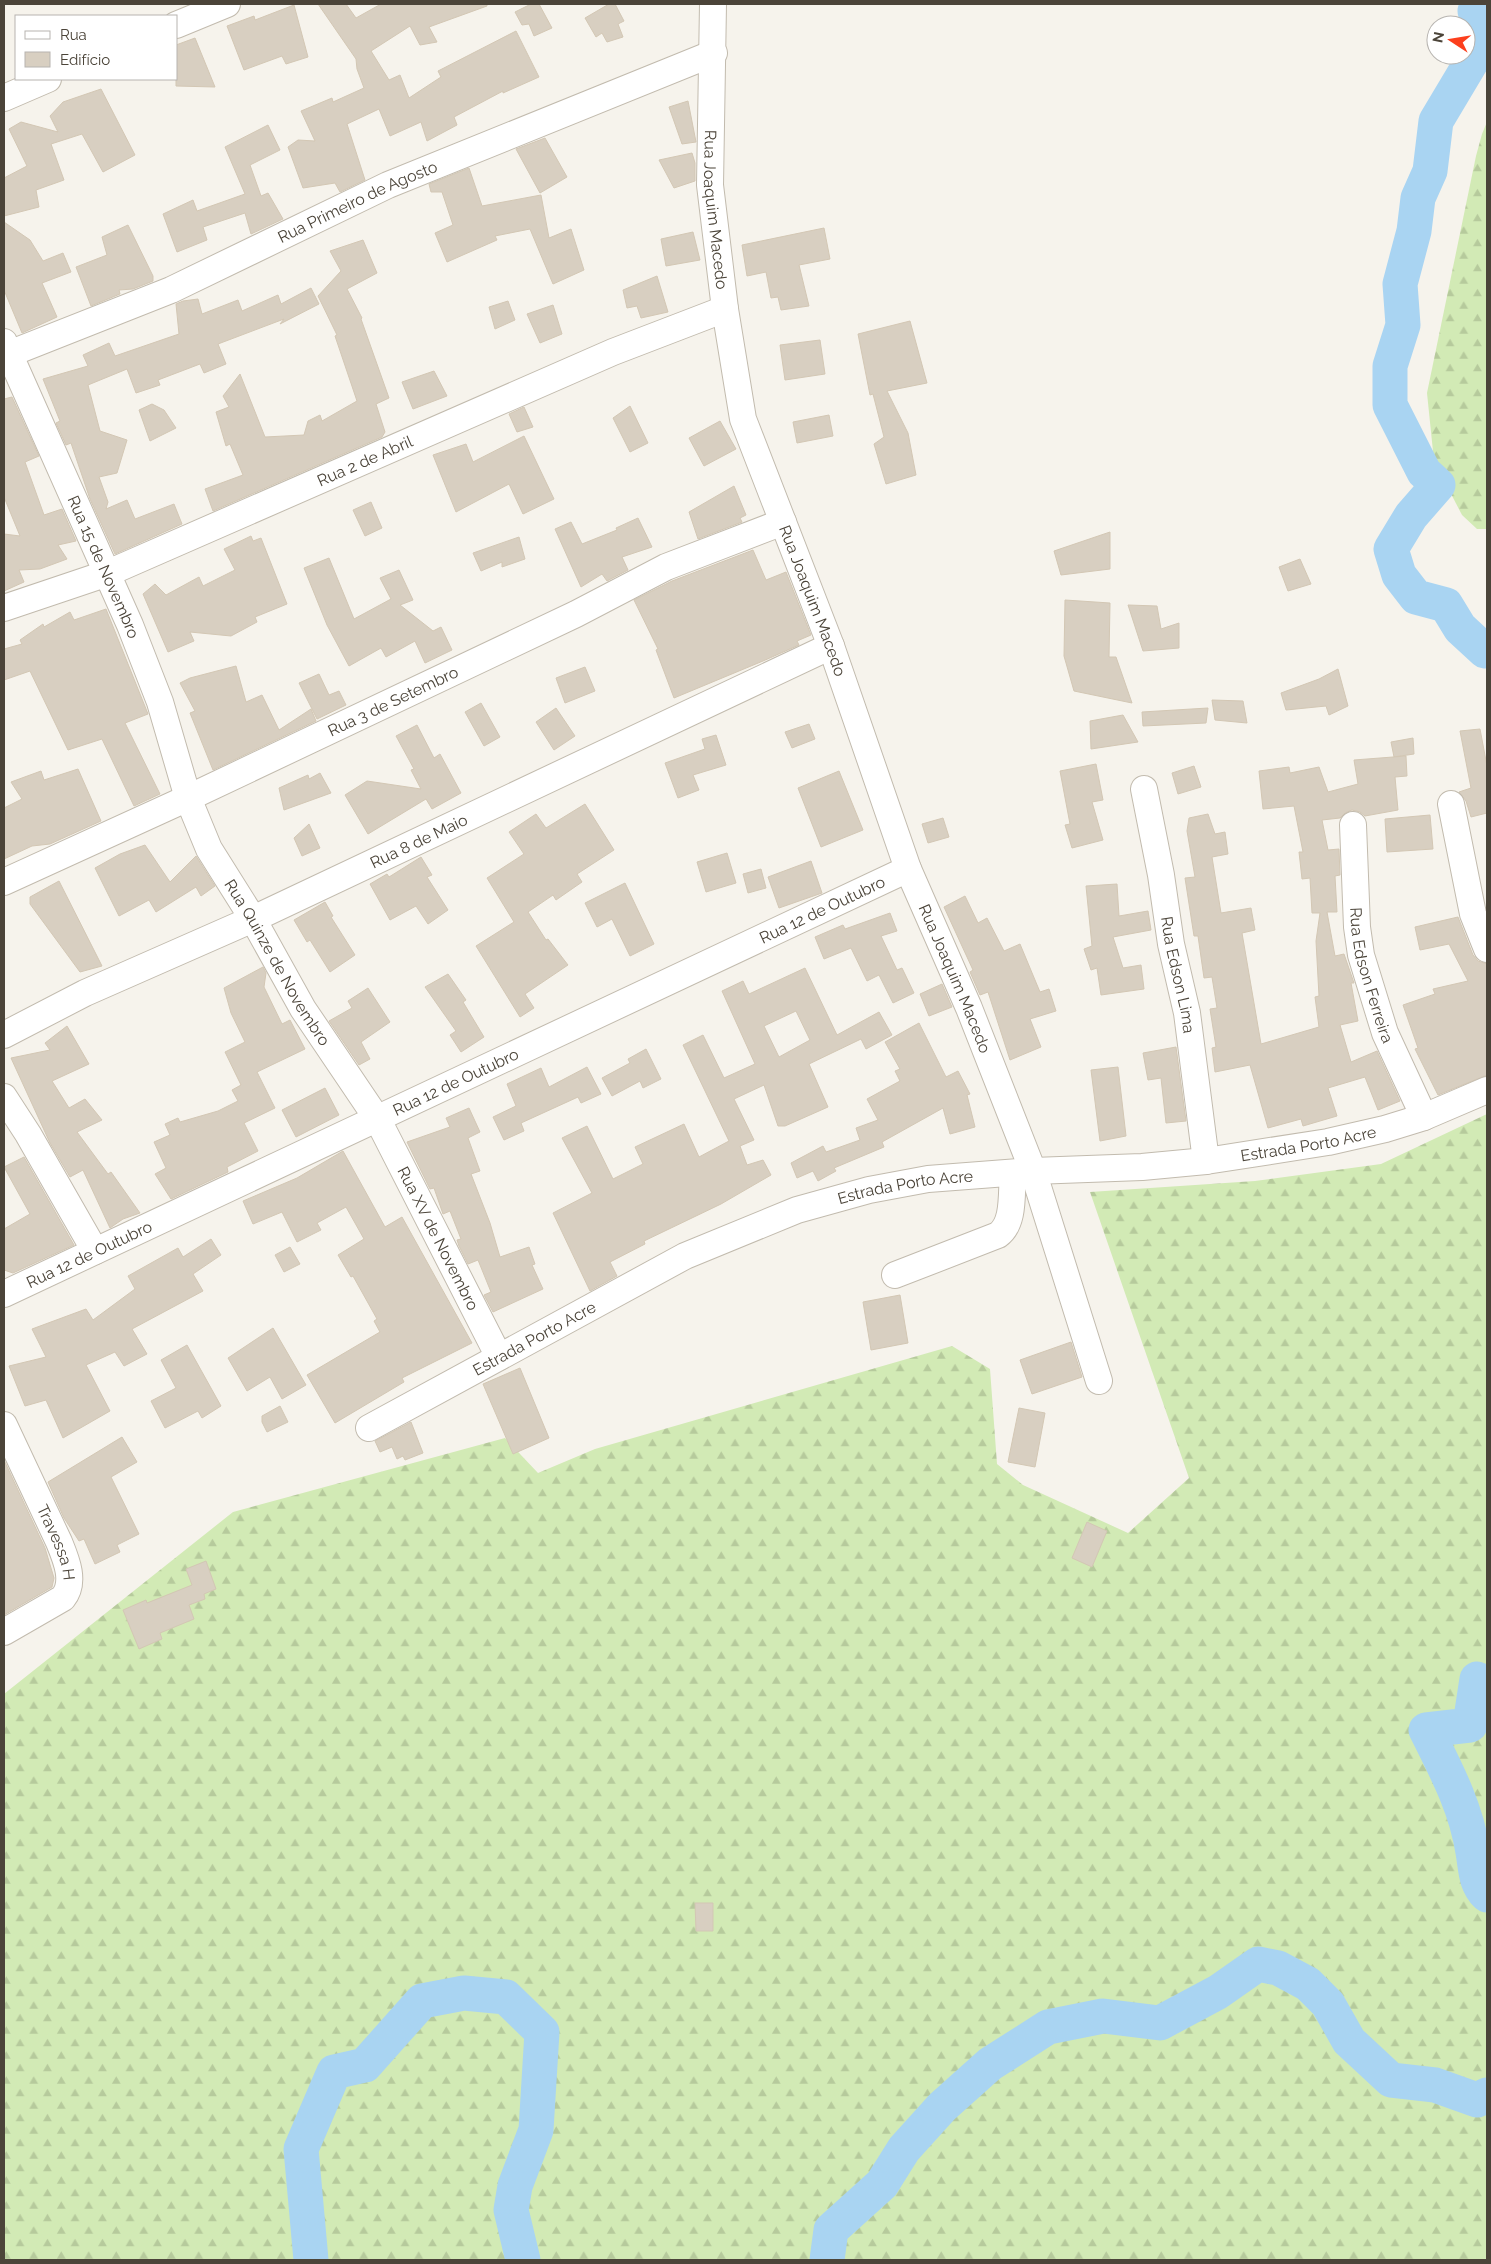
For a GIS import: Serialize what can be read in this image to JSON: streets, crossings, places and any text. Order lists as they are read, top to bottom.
{
  "streets": {
    "street": [
      "Rua Primeiro de Agosto",
      "Rua Joaquim Macedo",
      "Rua 2 de Abril",
      "Rua 15 de Novembro",
      "Rua 3 de Setembro",
      "Rua 8 de Maio",
      "Rua 12 de Outubro",
      "Rua Quinze de Novembro",
      "Rua Edson Lima",
      "Rua Edson Ferreira",
      "Estrada Porto Acre",
      "Rua XV de Novembro",
      "Travessa H"
    ]
  },
  "crossings": [
    ["Rua Primeiro de Agosto", "Rua Joaquim Macedo"],
    ["Rua Primeiro de Agosto", "Rua 15 de Novembro"],
    ["Rua Joaquim Macedo", "Rua 2 de Abril"],
    ["Rua Joaquim Macedo", "Rua 3 de Setembro"],
    ["Rua Joaquim Macedo", "Rua 8 de Maio"],
    ["Rua Joaquim Macedo", "Rua 12 de Outubro"],
    ["Rua Joaquim Macedo", "Estrada Porto Acre"],
    ["Rua 2 de Abril", "Rua 15 de Novembro"],
    ["Rua 15 de Novembro", "Rua 3 de Setembro"],
    ["Rua 15 de Novembro", "Rua Quinze de Novembro"],
    ["Rua 3 de Setembro", "Rua Quinze de Novembro"],
    ["Rua 8 de Maio", "Rua Quinze de Novembro"],
    ["Rua 12 de Outubro", "Rua Quinze de Novembro"],
    ["Rua 12 de Outubro", "Rua XV de Novembro"],
    ["Rua Quinze de Novembro", "Rua XV de Novembro"],
    ["Rua Edson Lima", "Estrada Porto Acre"],
    ["Rua Edson Ferreira", "Estrada Porto Acre"],
    ["Estrada Porto Acre", "Rua XV de Novembro"]
  ],
  "legend": ["Rua", "Edifício"],
  "north": "left"
}
